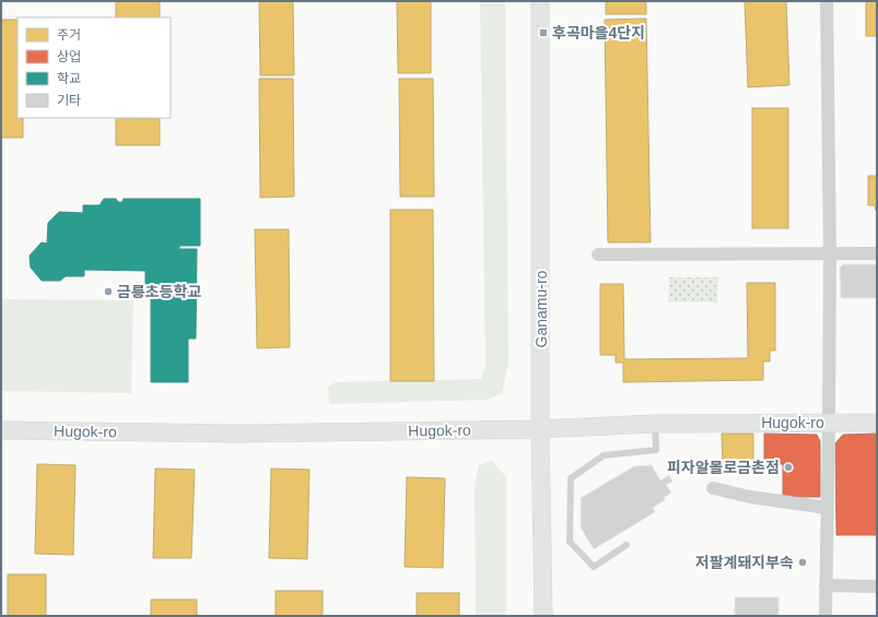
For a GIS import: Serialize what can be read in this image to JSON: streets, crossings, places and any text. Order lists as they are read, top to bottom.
{
  "streets": {
    "street": ["Ganamu-ro", "Hugok-ro"]
  },
  "crossings": [
    ["Ganamu-ro", "Hugok-ro"]
  ],
  "places": {
    "transit": ["후곡마을4단지"],
    "other": ["금릉초등학교", "피자알볼로금촌점", "저팔계돼지부속"]
  },
  "legend": [
    "주거",
    "상업",
    "학교",
    "기타"
  ]
}
